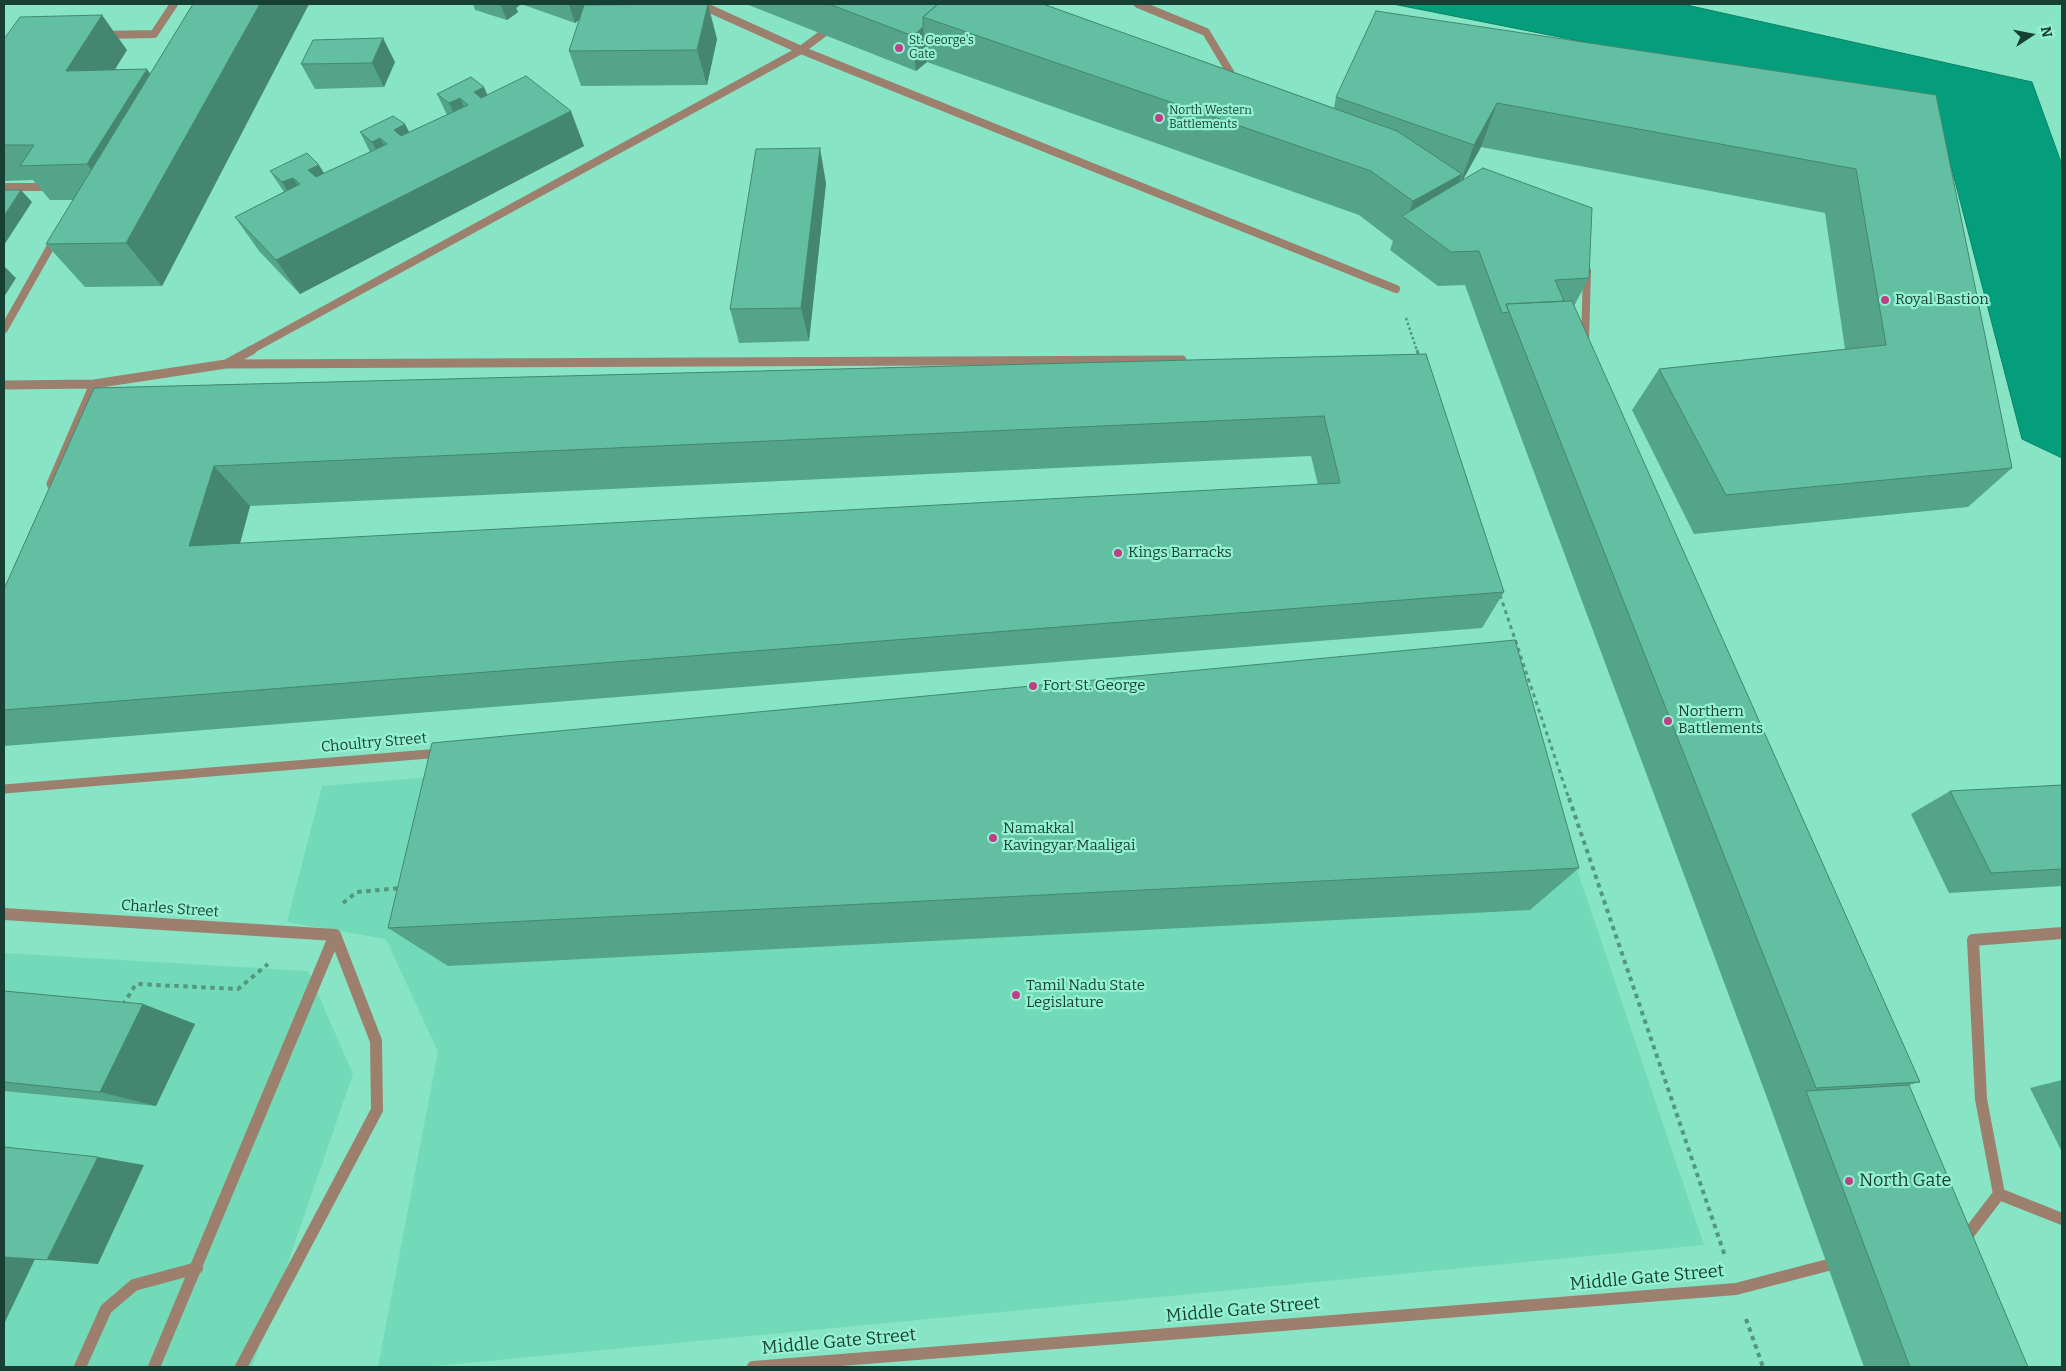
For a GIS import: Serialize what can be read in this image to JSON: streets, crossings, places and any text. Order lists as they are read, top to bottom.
{
  "streets": {
    "lane": ["Choultry Street", "Charles Street", "Middle Gate Street"]
  },
  "places": [
    "St. George's Gate",
    "North Western Battlements",
    "Royal Bastion",
    "Kings Barracks",
    "Fort St. George",
    "Northern Battlements",
    "Namakkal Kavingyar Maaligai",
    "Tamil Nadu State Legislature",
    "North Gate"
  ],
  "north": "right"
}
